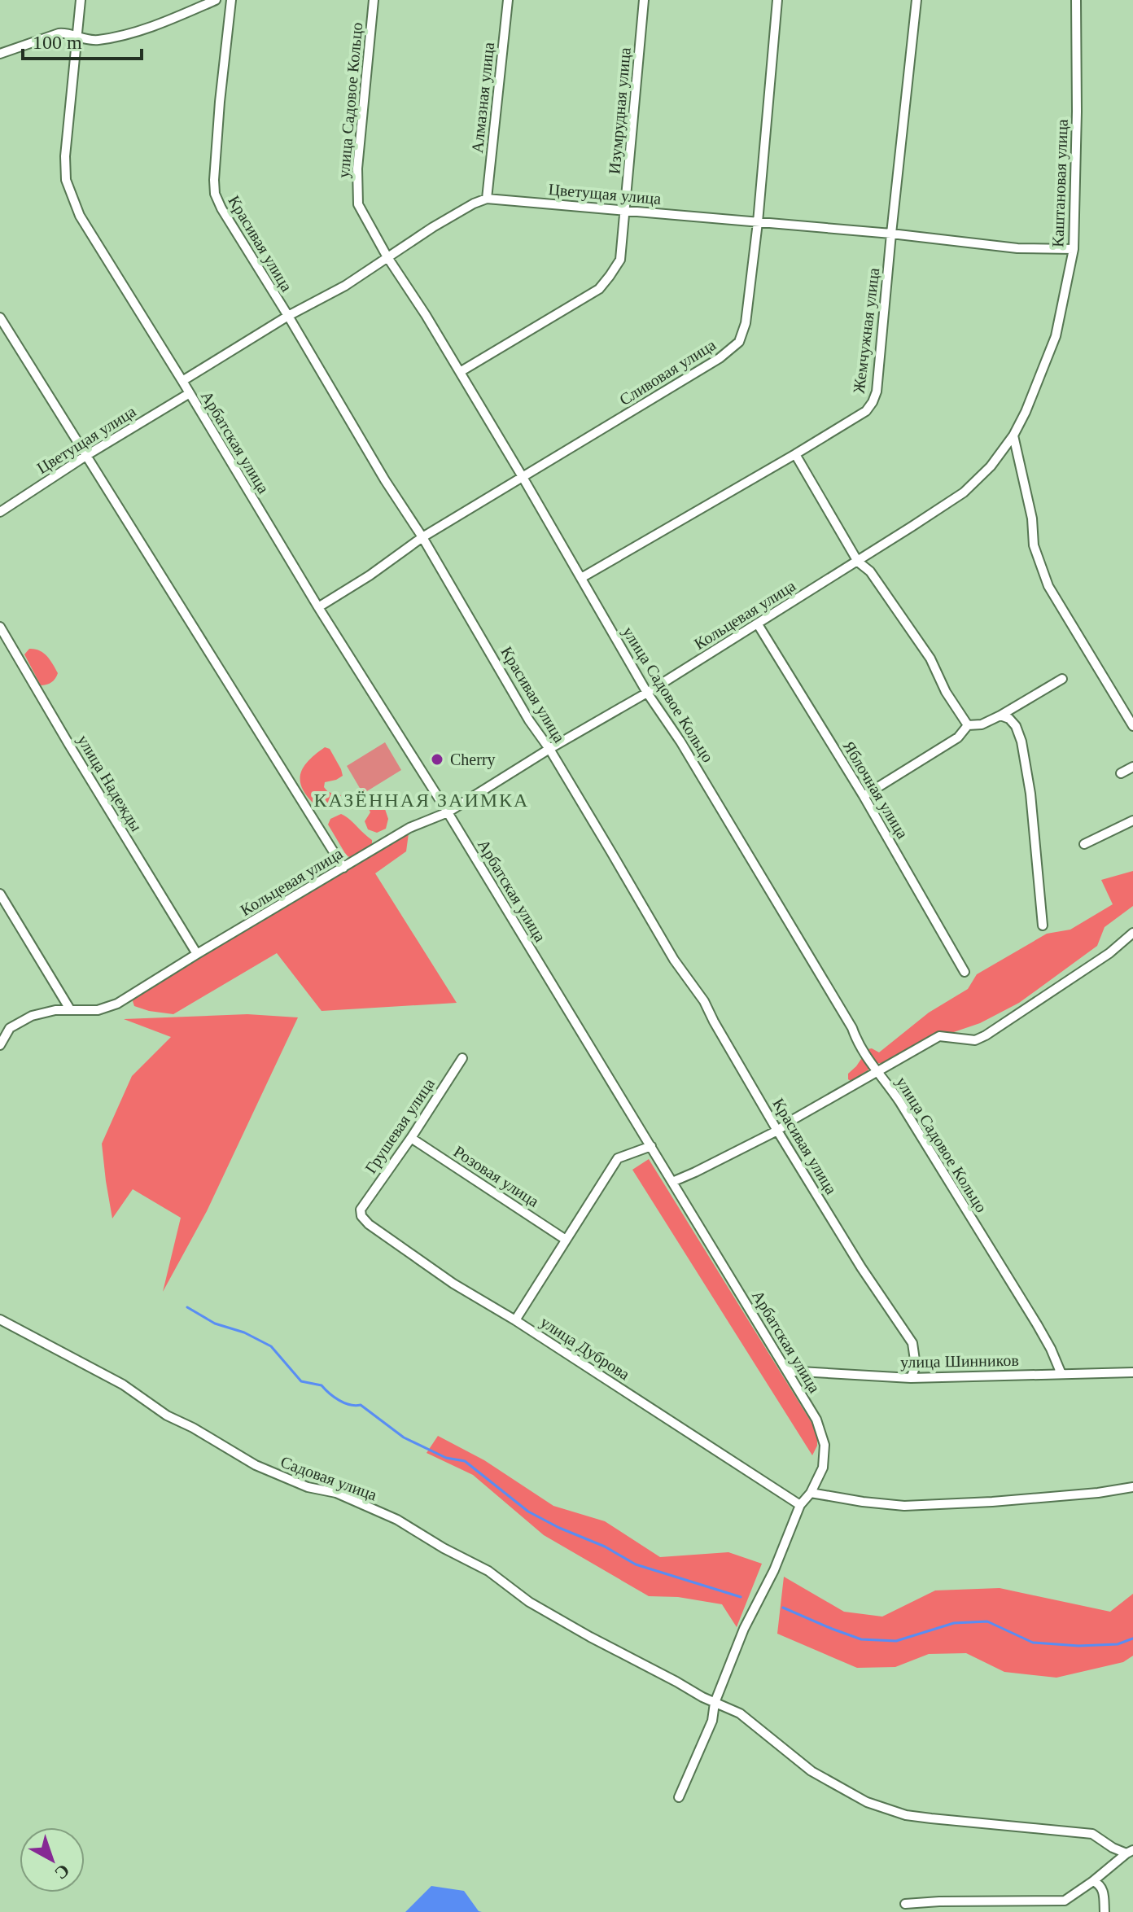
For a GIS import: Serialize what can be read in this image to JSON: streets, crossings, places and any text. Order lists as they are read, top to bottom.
{
  "streets": {
    "street": [
      "Алмазная улица",
      "улица Садовое Кольцо",
      "Изумрудная улица",
      "Каштановая улица",
      "Цветущая улица",
      "Красивая улица",
      "Жемчужная улица",
      "Сливовая улица",
      "Арбатская улица",
      "Кольцевая улица",
      "улица Надежды",
      "Яблочная улица",
      "Грушевая улица",
      "Розовая улица",
      "улица Дуброва",
      "улица Шинников",
      "Садовая улица"
    ]
  },
  "crossings": [
    ["Алмазная улица", "Цветущая улица"],
    ["улица Садовое Кольцо", "Изумрудная улица"],
    ["улица Садовое Кольцо", "Жемчужная улица"],
    ["улица Садовое Кольцо", "Сливовая улица"],
    ["улица Садовое Кольцо", "Кольцевая улица"],
    ["улица Садовое Кольцо", "улица Шинников"],
    ["Изумрудная улица", "Цветущая улица"],
    ["Каштановая улица", "Цветущая улица"],
    ["Каштановая улица", "Кольцевая улица"],
    ["Цветущая улица", "Жемчужная улица"],
    ["Цветущая улица", "Сливовая улица"],
    ["Цветущая улица", "Арбатская улица"],
    ["Красивая улица", "Сливовая улица"],
    ["Красивая улица", "Кольцевая улица"],
    ["Красивая улица", "улица Шинников"],
    ["Сливовая улица", "Арбатская улица"],
    ["Арбатская улица", "Кольцевая улица"],
    ["Арбатская улица", "улица Дуброва"],
    ["Арбатская улица", "улица Шинников"],
    ["Арбатская улица", "Садовая улица"],
    ["Кольцевая улица", "улица Надежды"],
    ["Кольцевая улица", "Яблочная улица"],
    ["Грушевая улица", "Розовая улица"],
    ["Грушевая улица", "улица Дуброва"]
  ],
  "districts": ["КАЗЁННАЯ ЗАИМКА"],
  "places": ["Cherry"],
  "scale_bar": "100 m",
  "north": "bottom right"
}
